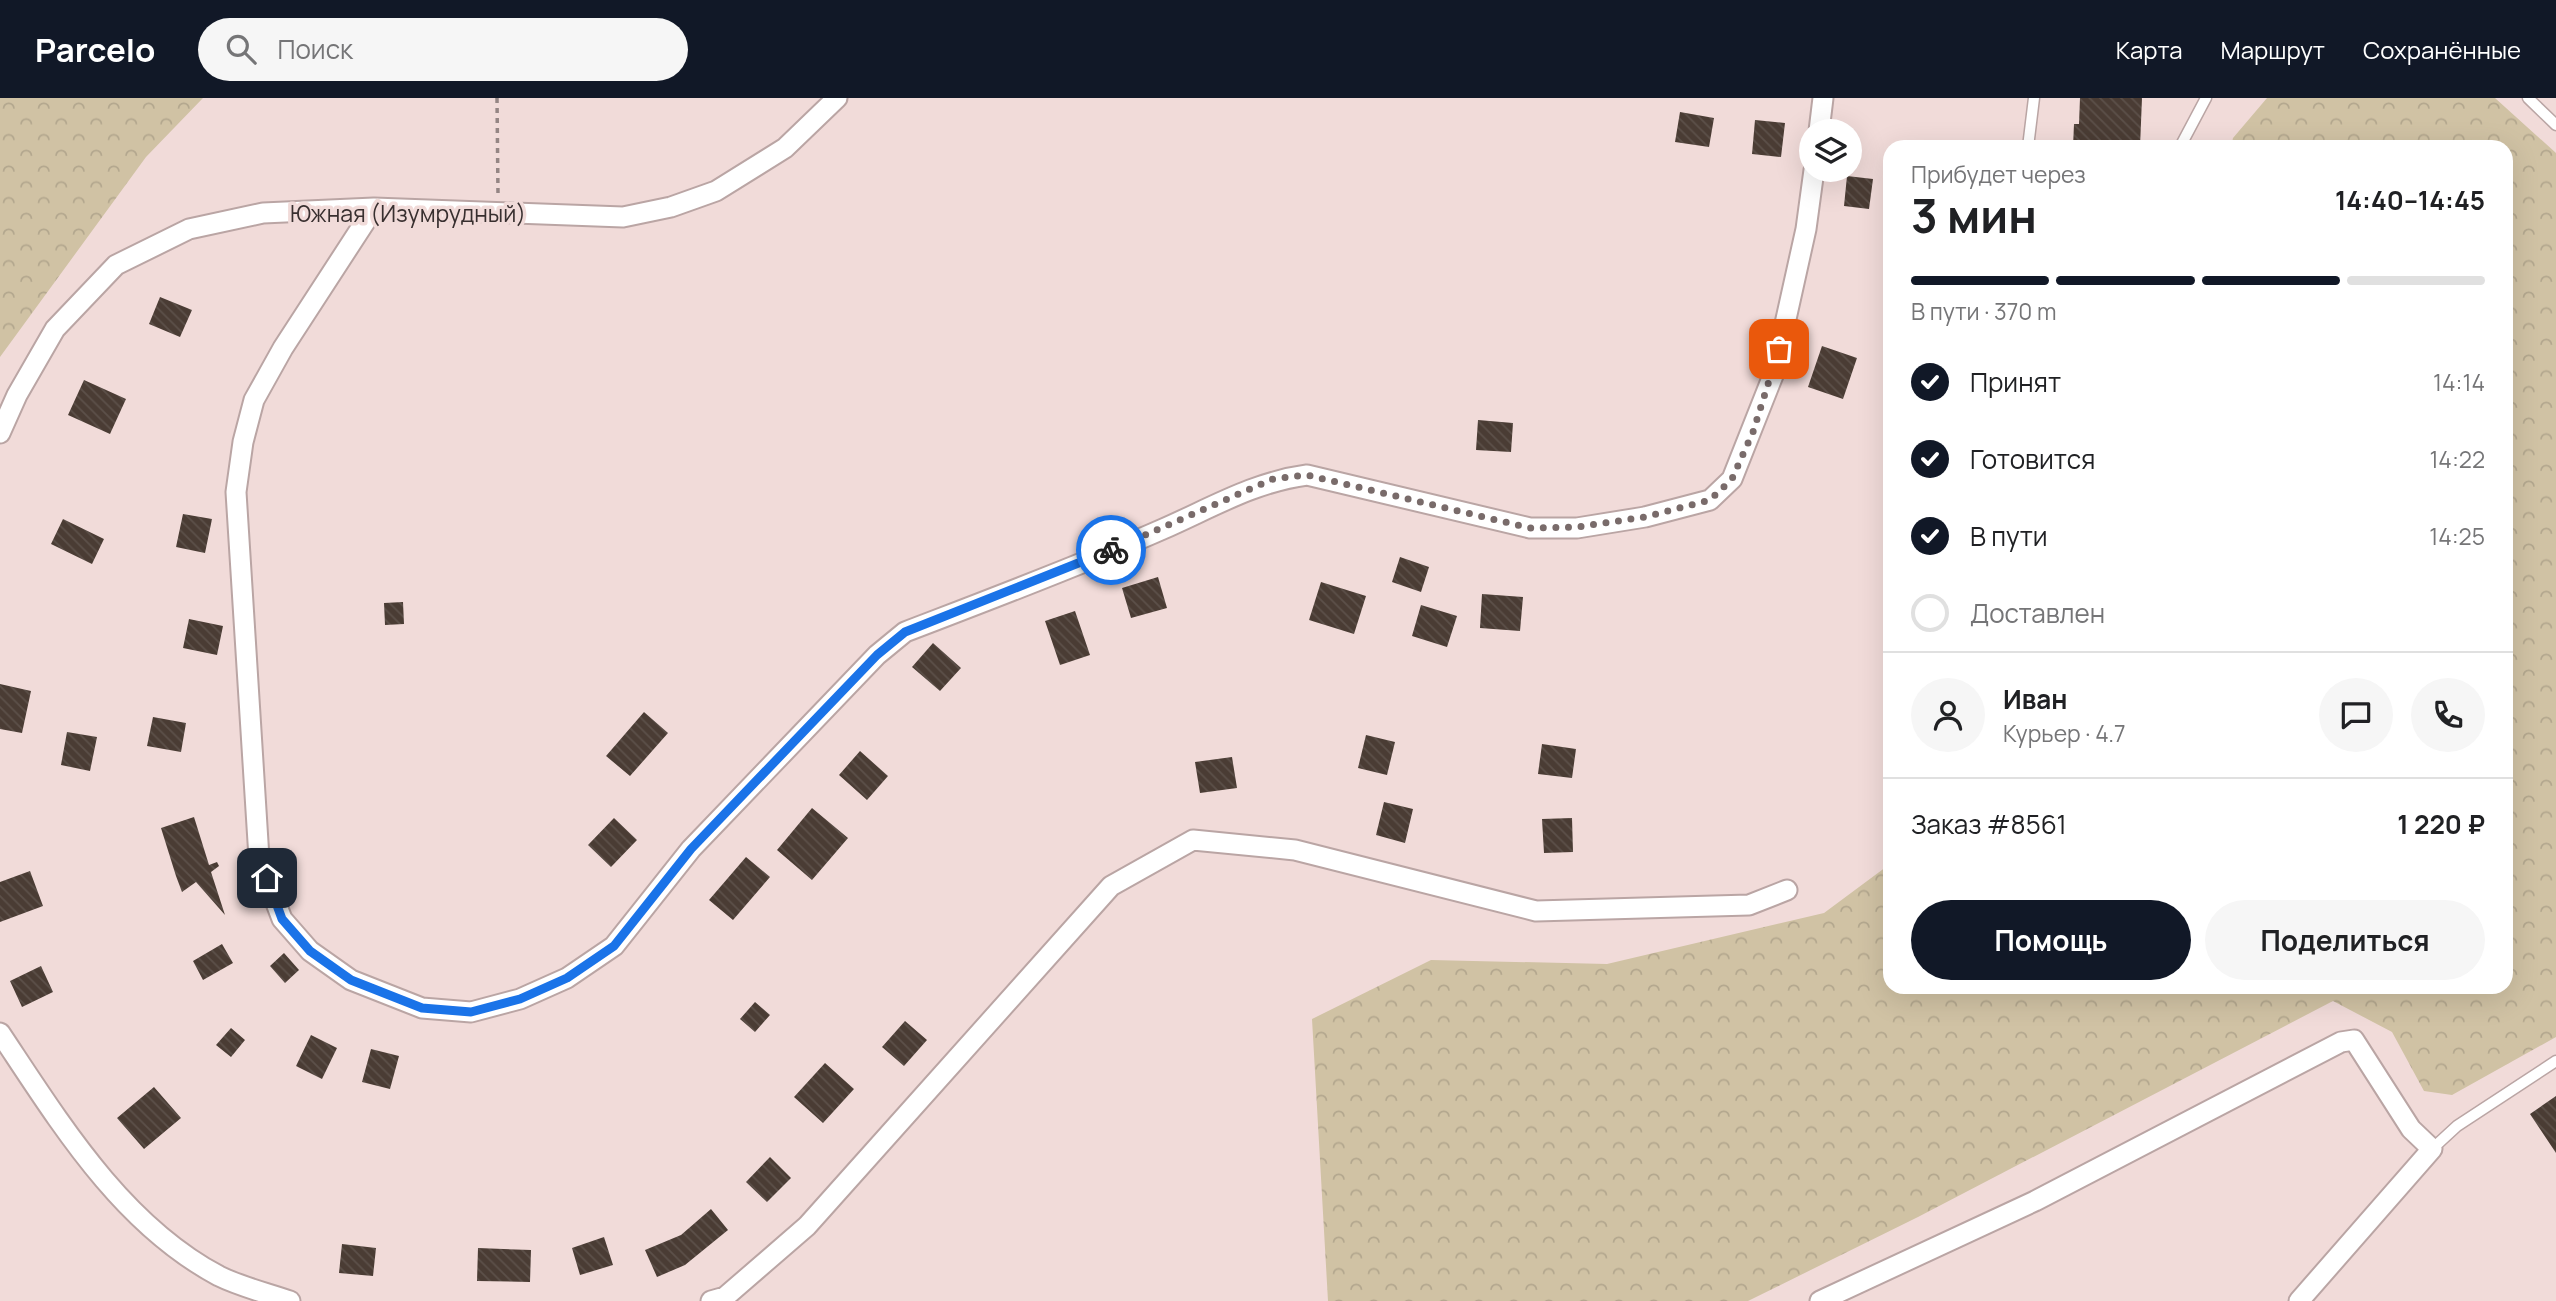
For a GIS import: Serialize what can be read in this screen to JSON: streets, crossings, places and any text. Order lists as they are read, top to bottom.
{
  "streets": {
    "street": ["Южная (Изумрудный)"]
  },
  "page": {
    "header": "Parcelo",
    "search": "Поиск",
    "nav": ["Карта", "Маршрут", "Сохранённые"],
    "heading": ["3 мин", "Прибудет через", "14:40–14:45"],
    "panel": [
      "Иван",
      "Курьер · 4.7",
      "Заказ #8561",
      "1 220 ₽"
    ],
    "bar": "В пути · 370 m",
    "list": [
      ["Принят", "14:14"],
      ["Готовится", "14:22"],
      ["В пути", "14:25"],
      "Доставлен"
    ],
    "buttons": ["Помощь", "Поделиться"]
  }
}
